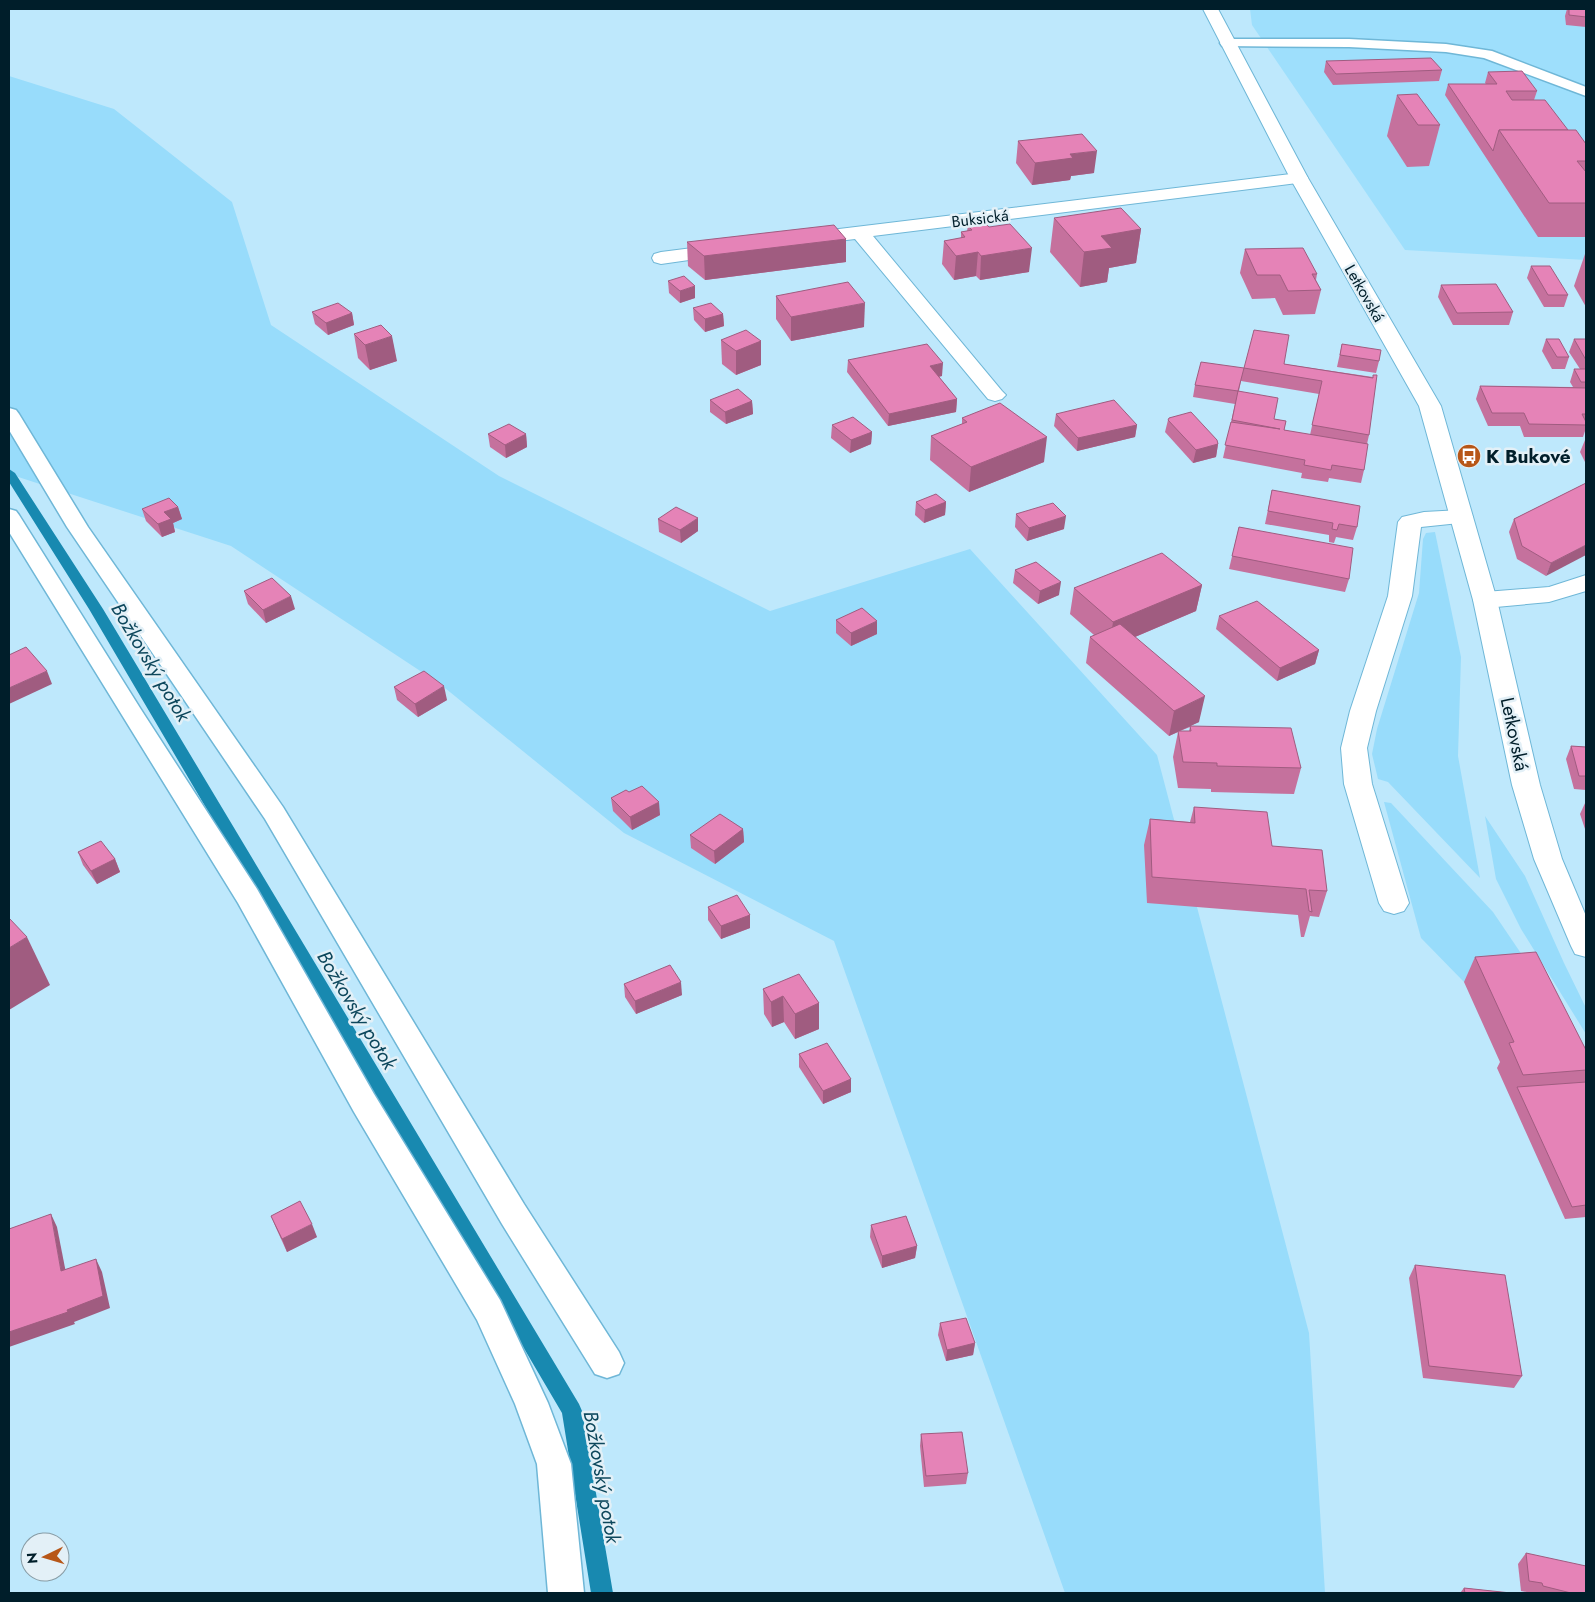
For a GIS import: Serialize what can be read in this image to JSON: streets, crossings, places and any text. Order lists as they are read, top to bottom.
{
  "streets": {
    "street": ["Buksická", "Letkovská"]
  },
  "crossings": [
    ["Buksická", "Letkovská"]
  ],
  "water": ["Božkovský potok"],
  "places": {
    "bus stop": ["K Bukové"]
  },
  "north": "left"
}
